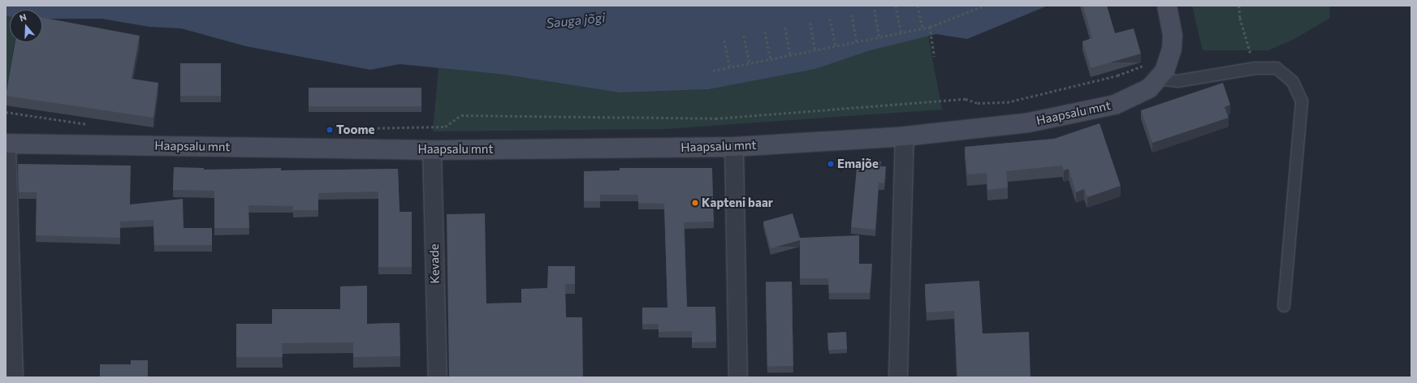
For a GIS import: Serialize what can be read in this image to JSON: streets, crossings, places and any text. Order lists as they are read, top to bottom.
{
  "streets": {
    "main road": ["Haapsalu mnt"],
    "street": ["Kevade"]
  },
  "crossings": [
    ["Haapsalu mnt", "Kevade"]
  ],
  "water": ["Sauga jõgi"],
  "places": ["Toome", "Emajõe", "Kapteni baar"],
  "north": "top"
}
